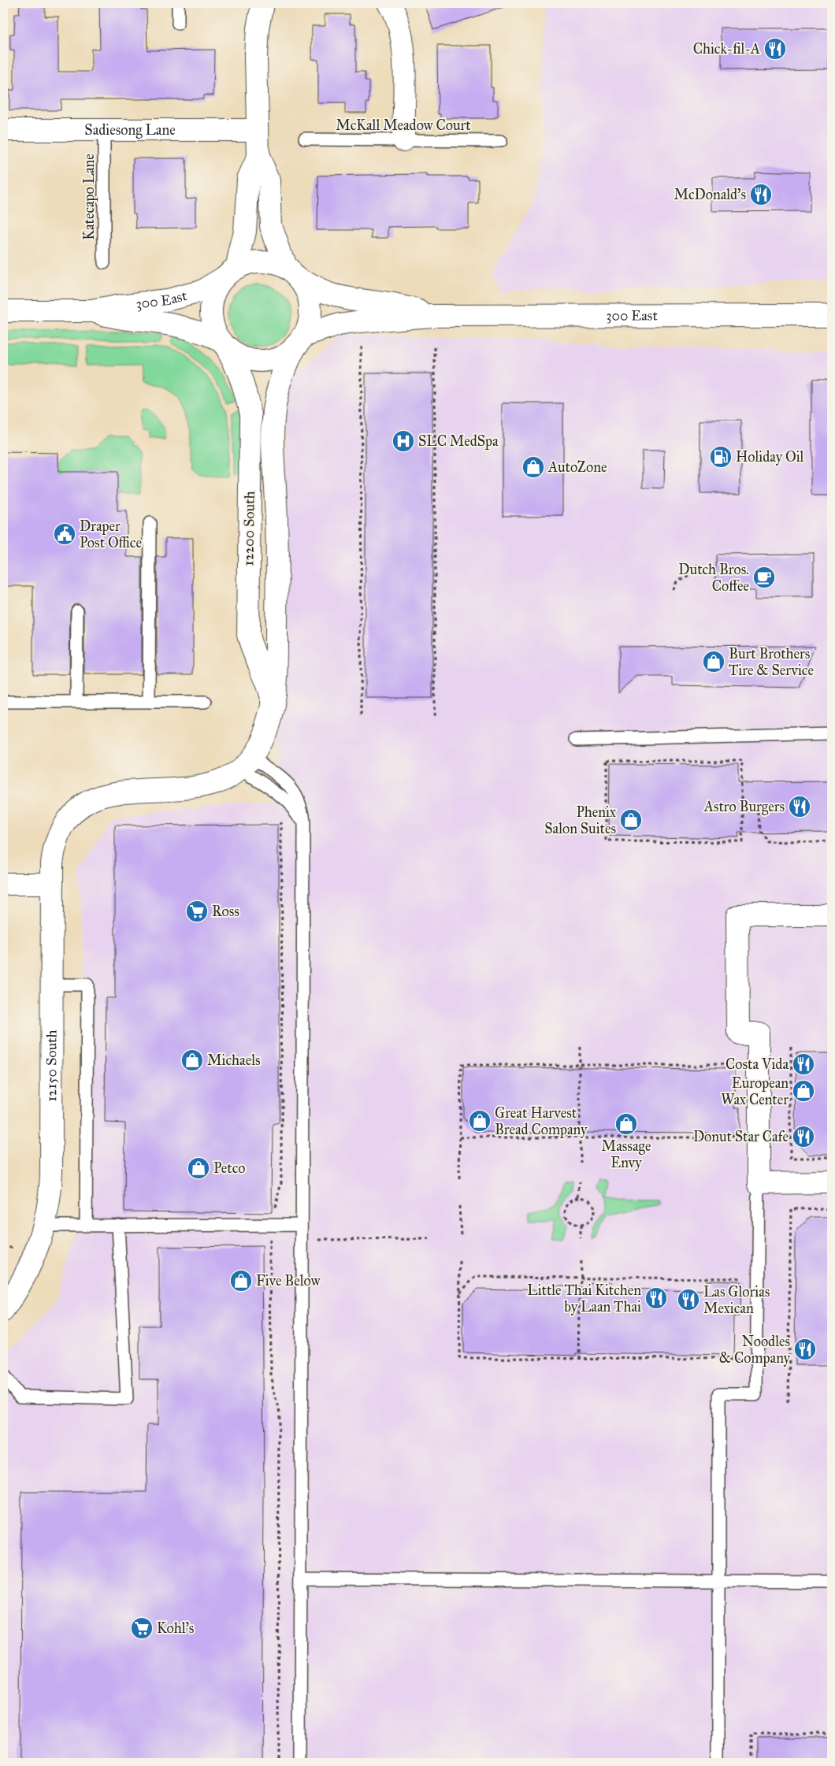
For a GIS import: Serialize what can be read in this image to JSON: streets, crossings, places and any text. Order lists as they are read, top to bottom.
{
  "streets": {
    "street": [
      "Sadiesong Lane",
      "300 East",
      "12200 South",
      "12150 South"
    ],
    "lane": ["McKall Meadow Court", "Katecapo Lane"]
  },
  "crossings": [
    ["Sadiesong Lane", "Katecapo Lane"],
    ["300 East", "12200 South"],
    ["12200 South", "12150 South"]
  ],
  "places": {
    "restaurant": [
      "Chick-fil-A",
      "McDonald's",
      "Astro Burgers",
      "Costa Vida",
      "Donut Star Cafe",
      "Little Thai Kitchen by Laan Thai",
      "Las Glorias Mexican",
      "Noodles & Company"
    ],
    "hospital": ["SLC MedSpa"],
    "fuel station": ["Holiday Oil"],
    "shop": [
      "AutoZone",
      "Burt Brothers Tire & Service",
      "Phenix Salon Suites",
      "Michaels",
      "European Wax Center",
      "Great Harvest Bread Company",
      "Massage Envy",
      "Petco",
      "Five Below"
    ],
    "public building": ["Draper Post Office"],
    "cafe": ["Dutch Bros. Coffee"],
    "supermarket": ["Ross", "Kohl's"]
  }
}
